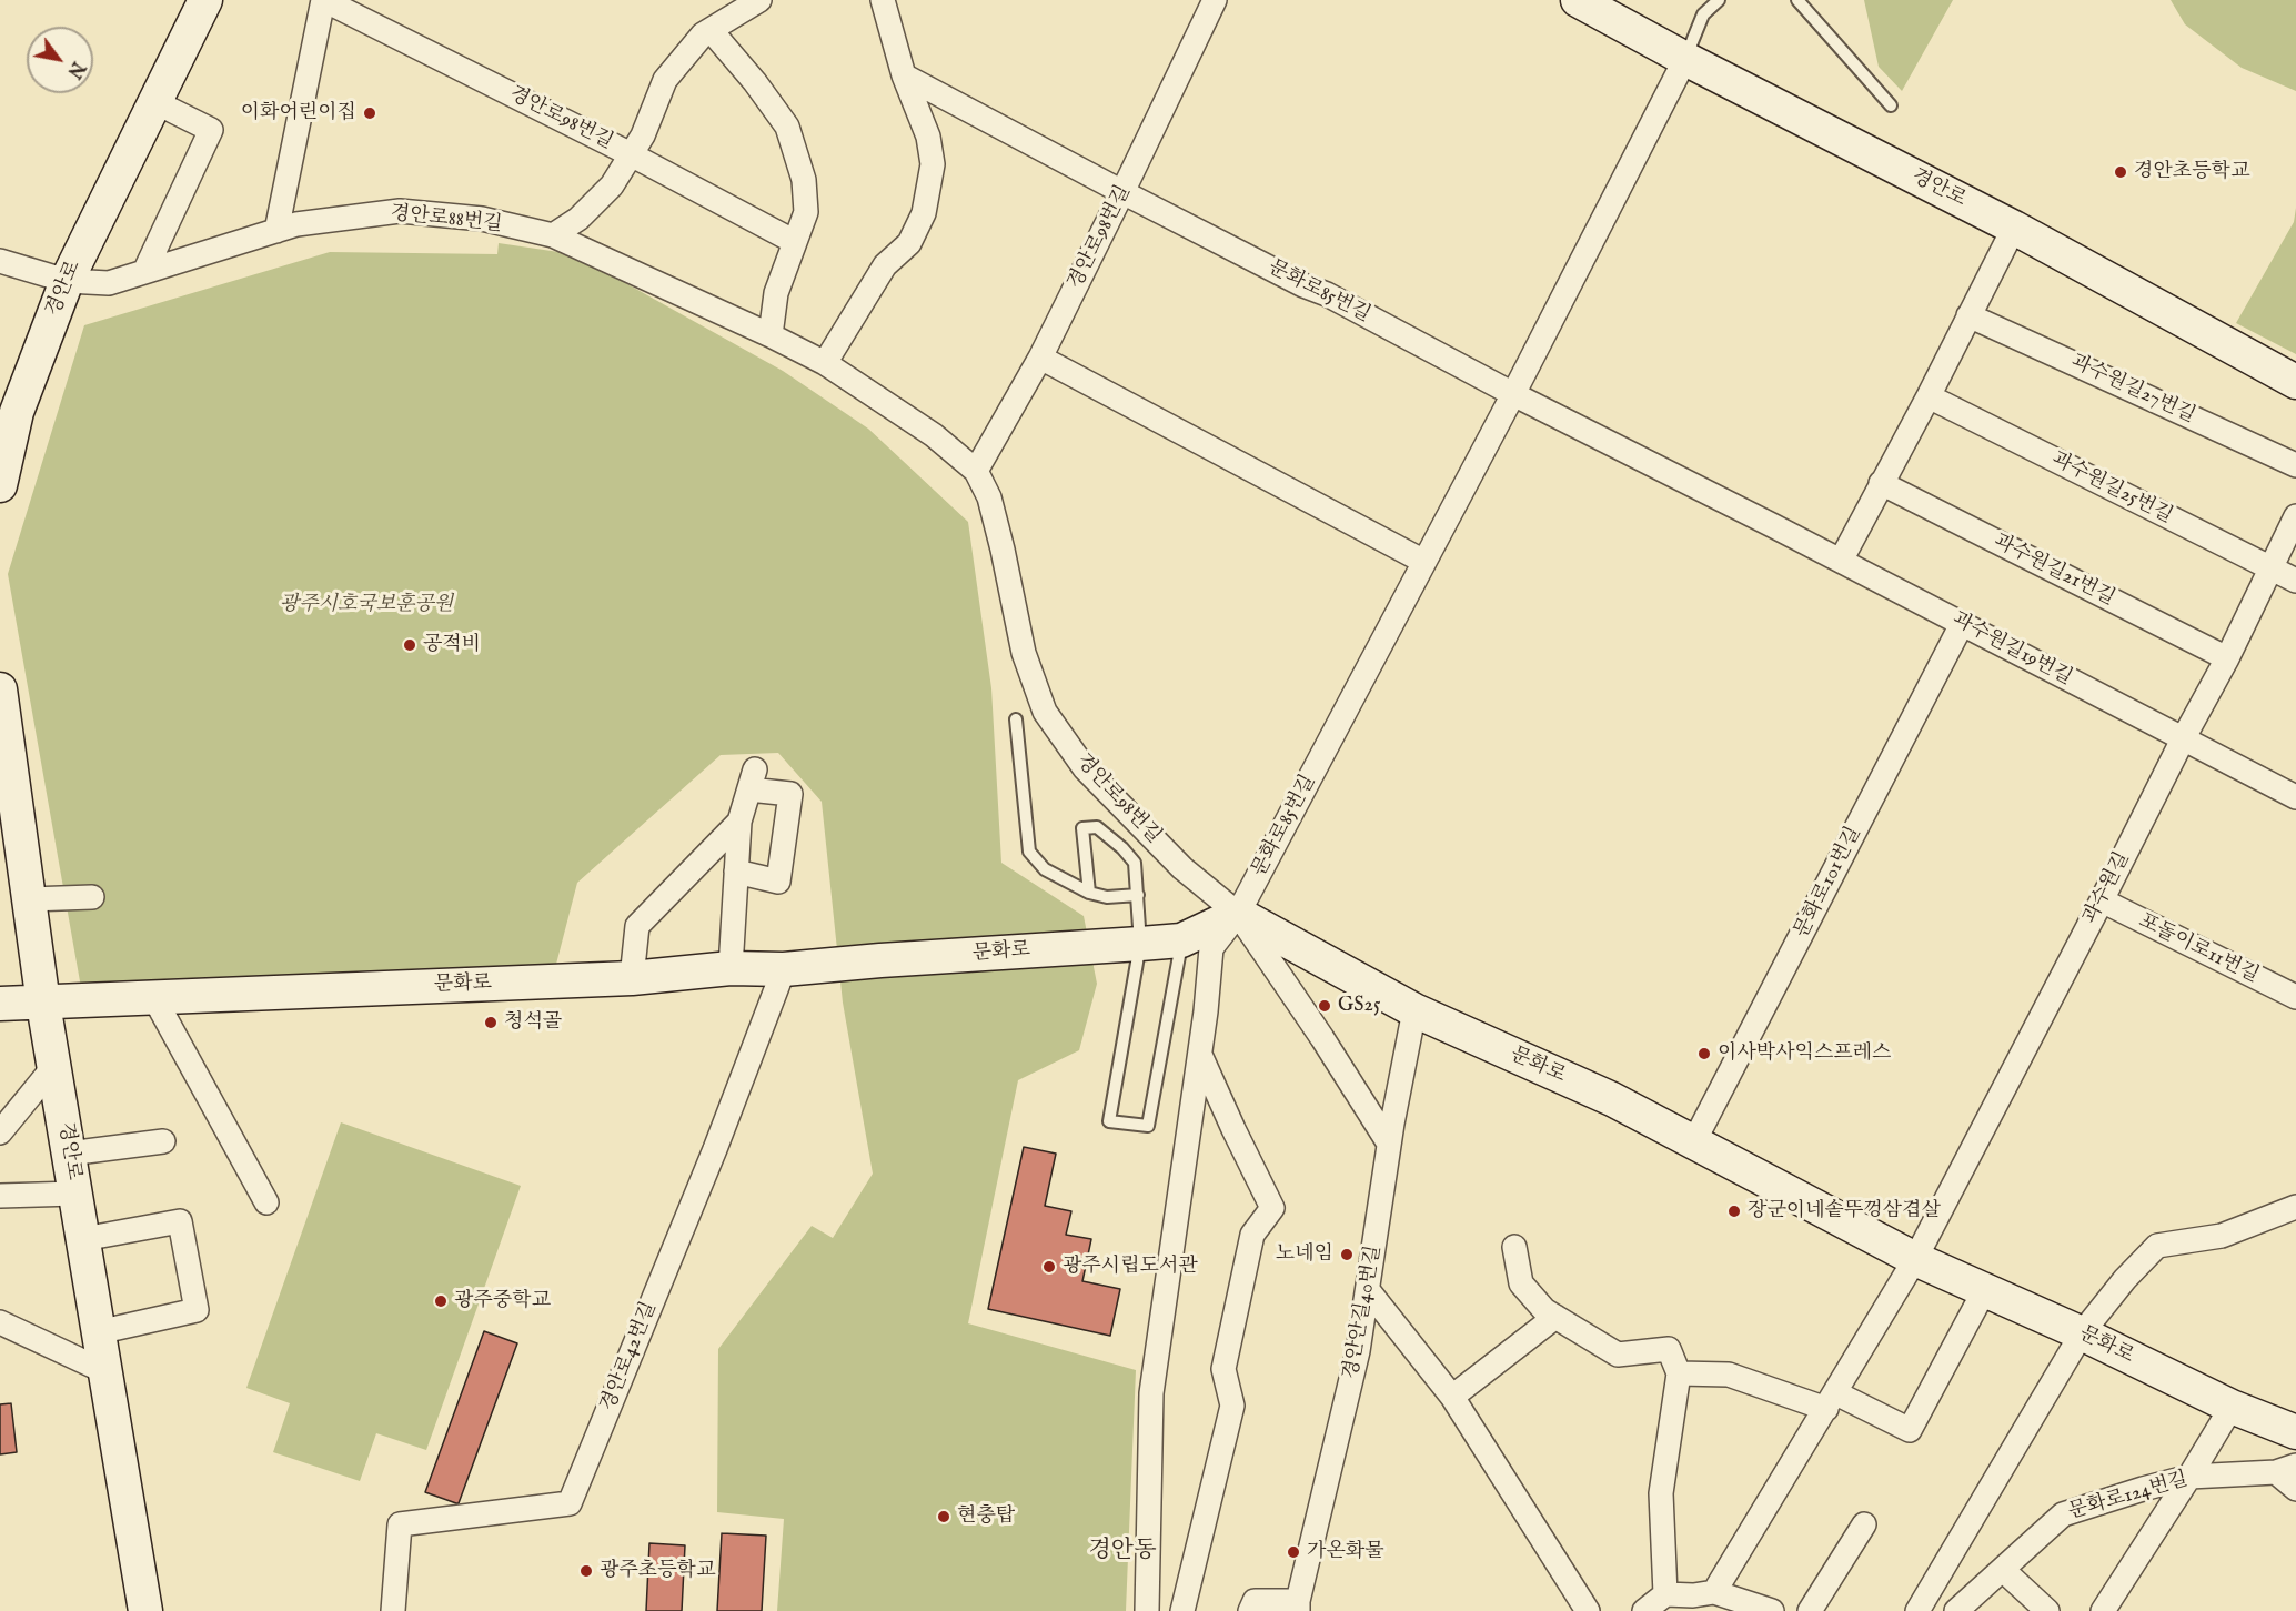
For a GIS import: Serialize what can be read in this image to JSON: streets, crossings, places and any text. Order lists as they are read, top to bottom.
{
  "streets": {
    "street": [
      "경안로98번길",
      "경안로",
      "경안로88번길",
      "문화로85번길",
      "과수원길27번길",
      "과수원길25번길",
      "과수원길21번길",
      "과수원길19번길",
      "문화로101번길",
      "과수원길",
      "포돌이로11번길",
      "문화로",
      "경안안길40번길",
      "경안로42번길",
      "문화로124번길"
    ]
  },
  "crossings": [
    ["경안로98번길", "경안로88번길"],
    ["경안로98번길", "문화로85번길"],
    ["경안로98번길", "문화로"],
    ["경안로98번길", "경안안길40번길"],
    ["경안로", "경안로88번길"],
    ["경안로", "문화로85번길"],
    ["경안로", "문화로"],
    ["문화로85번길", "과수원길19번길"],
    ["문화로85번길", "문화로"],
    ["과수원길25번길", "과수원길"],
    ["과수원길21번길", "과수원길"],
    ["과수원길19번길", "문화로101번길"],
    ["과수원길19번길", "과수원길"],
    ["문화로101번길", "문화로"],
    ["과수원길", "포돌이로11번길"],
    ["과수원길", "문화로"],
    ["문화로", "경안안길40번길"],
    ["문화로", "경안로42번길"]
  ],
  "districts": ["경안동"],
  "parks": ["광주시호국보훈공원"],
  "places": [
    "이화어린이집",
    "경안초등학교",
    "공적비",
    "GS25",
    "청석골",
    "이사박사익스프레스",
    "장군이네솥뚜껑삼겹살",
    "노네임",
    "광주시립도서관",
    "광주중학교",
    "현충탑",
    "가온화물",
    "광주초등학교"
  ],
  "north": "bottom right"
}
